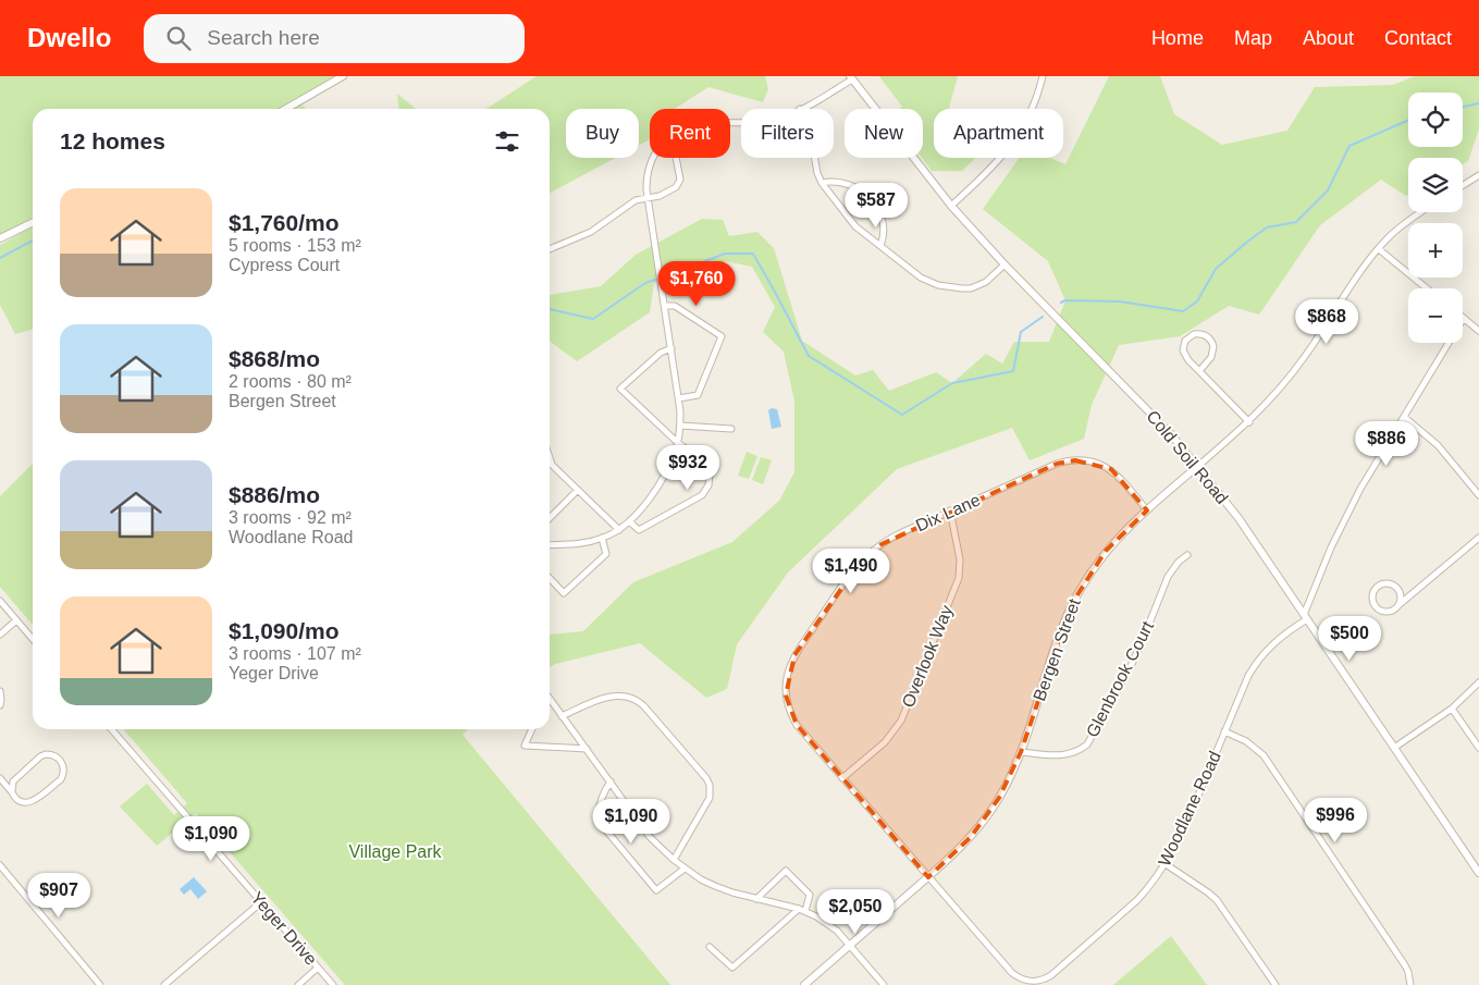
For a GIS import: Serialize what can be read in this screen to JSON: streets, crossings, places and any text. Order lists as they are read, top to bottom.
{
  "streets": {
    "street": [
      "Cold Soil Road",
      "Dix Lane",
      "Bergen Street",
      "Overlook Way",
      "Glenbrook Court",
      "Woodlane Road",
      "Yeger Drive"
    ]
  },
  "crossings": [
    ["Cold Soil Road", "Bergen Street"],
    ["Cold Soil Road", "Woodlane Road"],
    ["Dix Lane", "Bergen Street"],
    ["Dix Lane", "Overlook Way"],
    ["Dix Lane", "Woodlane Road"],
    ["Bergen Street", "Glenbrook Court"],
    ["Bergen Street", "Woodlane Road"]
  ],
  "parks": ["Village Park"],
  "page": {
    "header": "Dwello",
    "search": "Search here",
    "nav": [
      "Home",
      "Map",
      "About",
      "Contact"
    ],
    "map_buttons": ["+", "−"],
    "chip": [
      "Buy",
      "Rent",
      "Filters",
      "New",
      "Apartment"
    ],
    "heading": "12 homes",
    "list": [
      {
        "name": "$1,760/mo",
        "note": "5 rooms · 153 m² · Cypress Court"
      },
      {
        "name": "$868/mo",
        "note": "2 rooms · 80 m² · Bergen Street"
      },
      {
        "name": "$886/mo",
        "note": "3 rooms · 92 m² · Woodlane Road"
      },
      {
        "name": "$1,090/mo",
        "note": "3 rooms · 107 m² · Yeger Drive"
      }
    ],
    "price": [
      "$587",
      "$1,760",
      "$868",
      "$886",
      "$932",
      "$1,490",
      "$500",
      "$996",
      "$1,090",
      "$1,090",
      "$907",
      "$2,050"
    ]
  }
}
